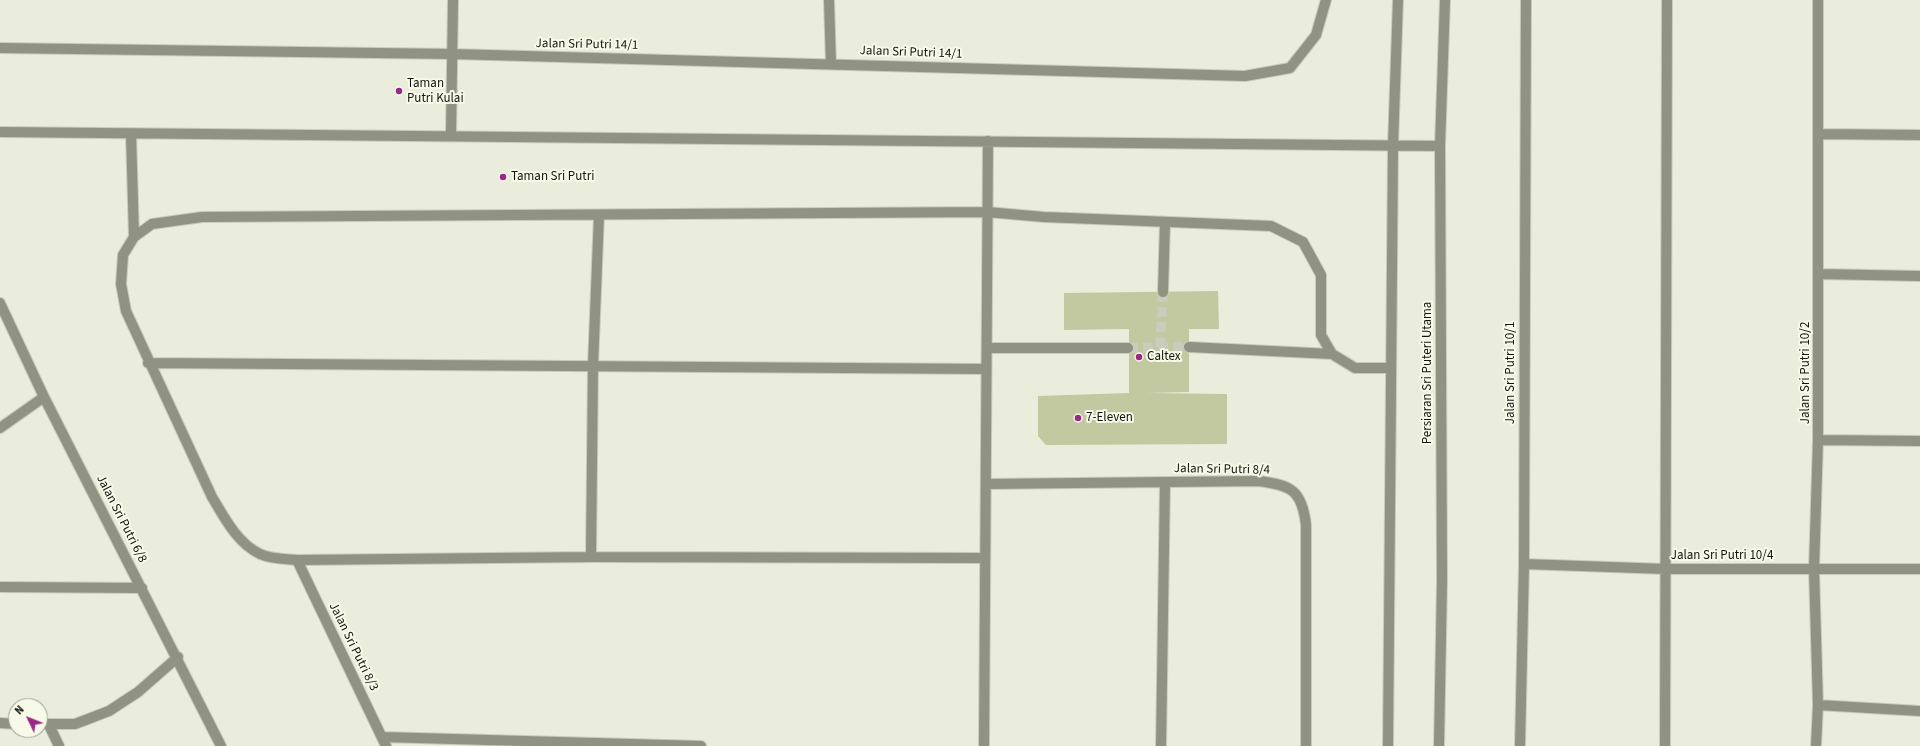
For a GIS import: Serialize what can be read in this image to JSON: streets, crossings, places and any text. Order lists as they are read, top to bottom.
{
  "streets": {
    "street": [
      "Jalan Sri Putri 14/1",
      "Persiaran Sri Puteri Utama",
      "Jalan Sri Putri 10/1",
      "Jalan Sri Putri 10/2",
      "Jalan Sri Putri 8/4",
      "Jalan Sri Putri 6/8",
      "Jalan Sri Putri 10/4",
      "Jalan Sri Putri 8/3"
    ]
  },
  "crossings": [
    ["Jalan Sri Putri 10/1", "Jalan Sri Putri 10/4"],
    ["Jalan Sri Putri 10/2", "Jalan Sri Putri 10/4"]
  ],
  "places": [
    "Taman Putri Kulai",
    "Taman Sri Putri",
    "Caltex",
    "7-Eleven"
  ],
  "north": "top left"
}
